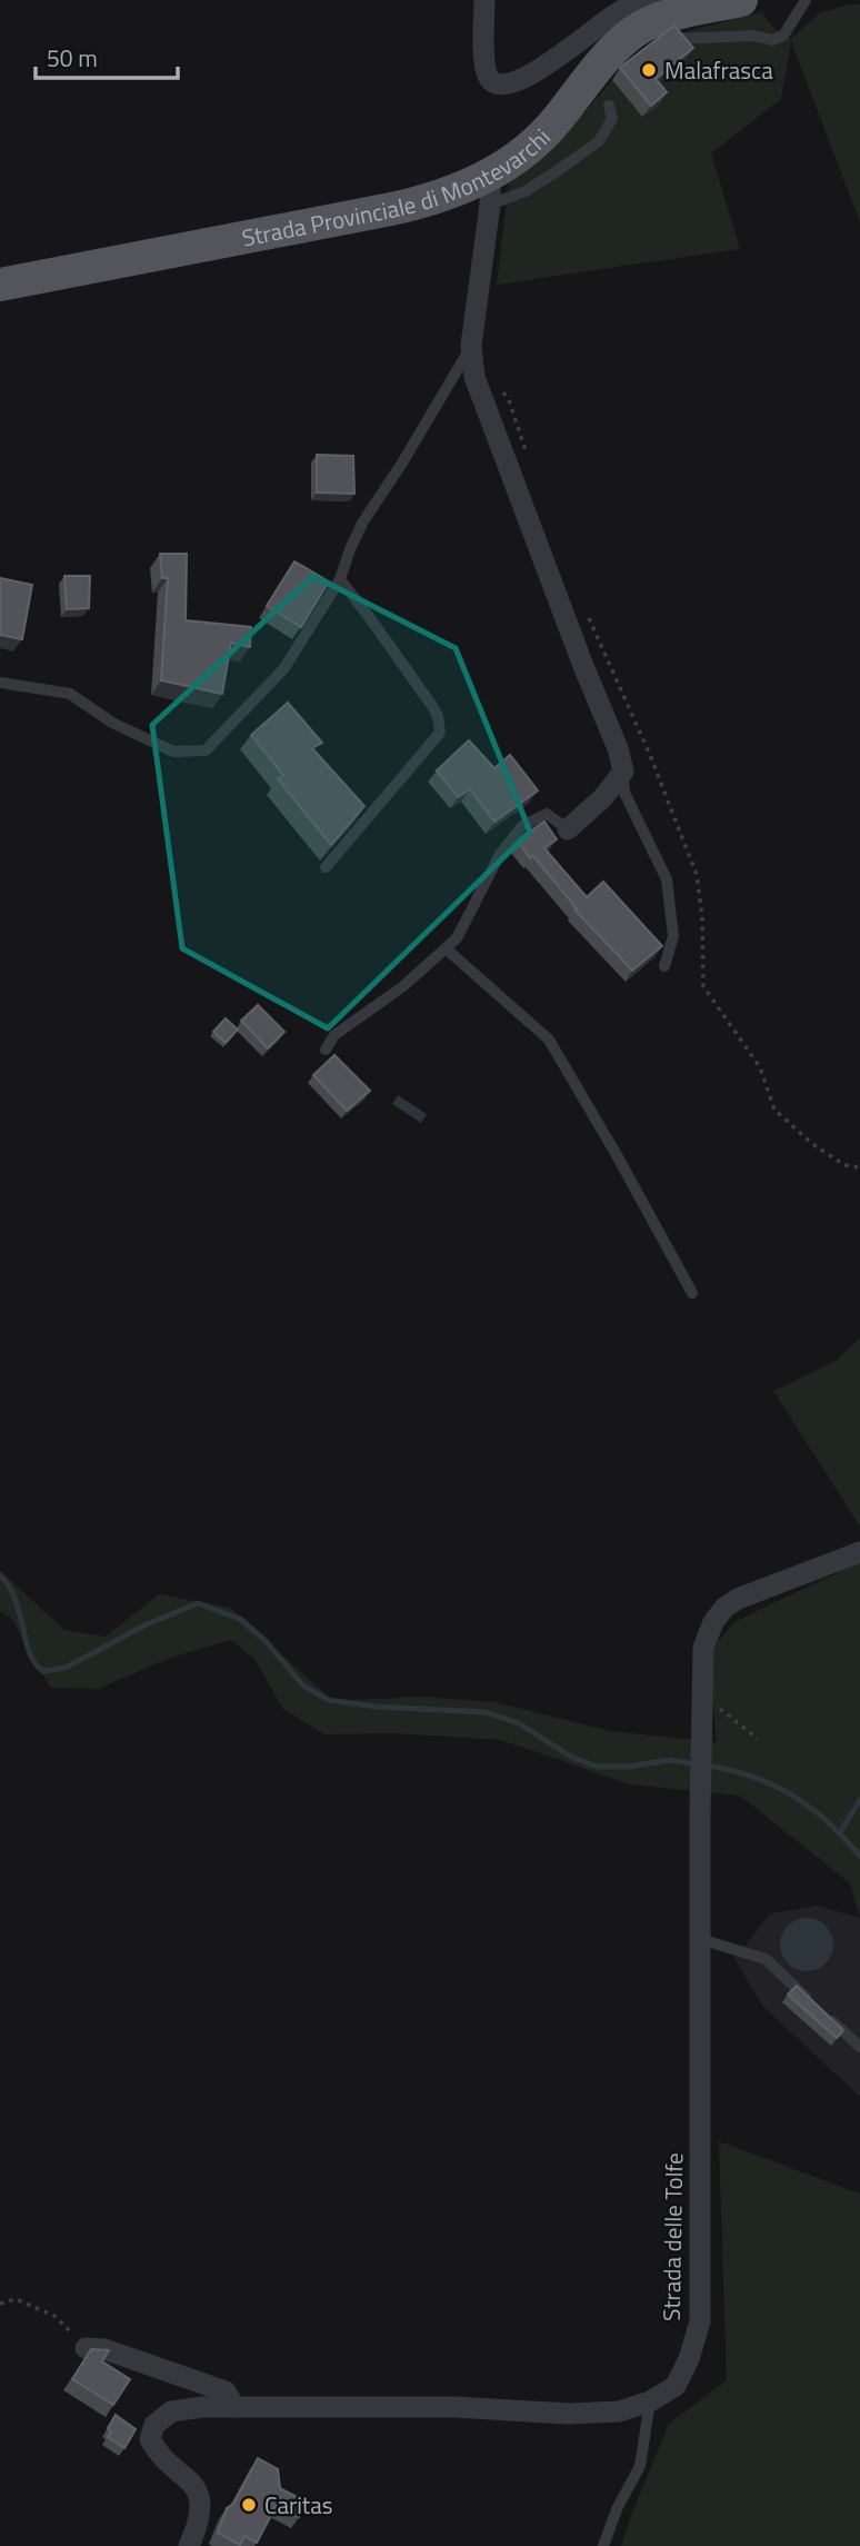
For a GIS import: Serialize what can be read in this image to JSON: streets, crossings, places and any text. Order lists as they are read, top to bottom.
{
  "streets": {
    "main road": ["Strada Provinciale di Montevarchi"],
    "street": ["Strada delle Tolfe"]
  },
  "places": ["Malafrasca", "Caritas"],
  "scale_bar": "50 m"
}
